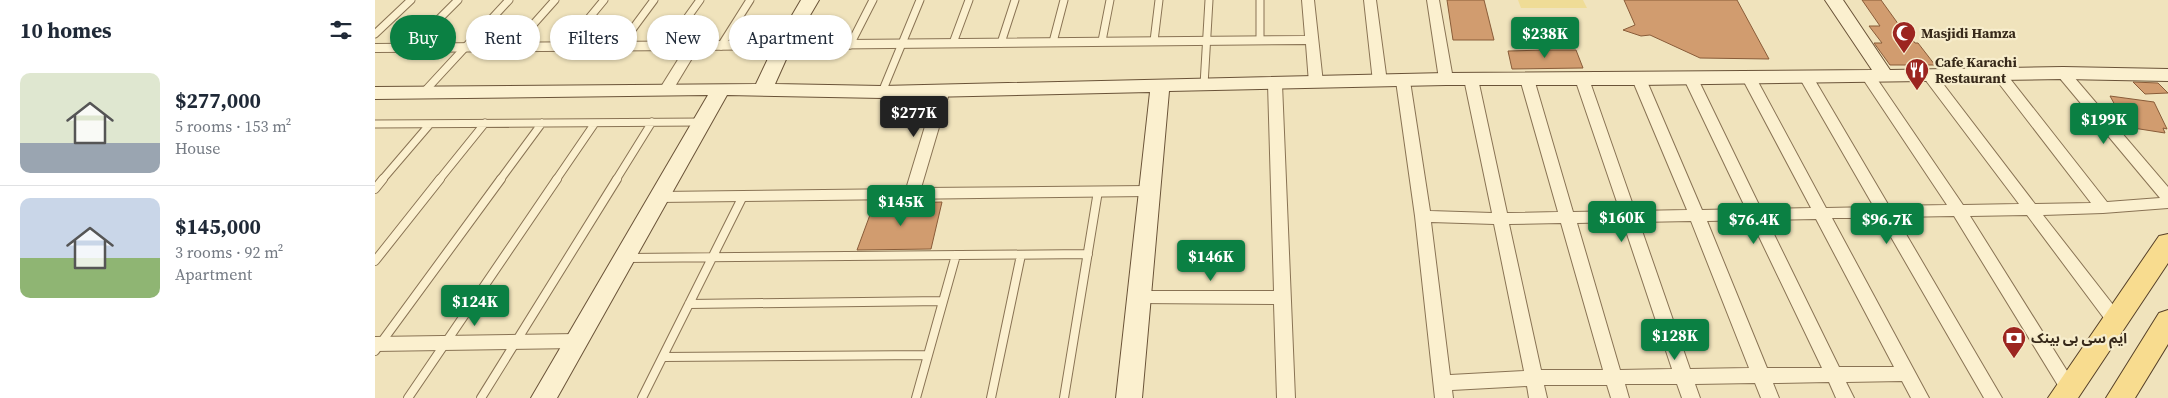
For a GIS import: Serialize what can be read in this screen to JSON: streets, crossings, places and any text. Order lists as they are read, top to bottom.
{
  "places": {
    "mosque": ["Masjidi Hamza"],
    "restaurant": ["Cafe Karachi Restaurant"],
    "bank": ["ایم سی بی بینک"]
  },
  "page": {
    "heading": "10 homes",
    "chip": [
      "Buy",
      "Rent",
      "Filters",
      "New",
      "Apartment"
    ],
    "price": [
      "$238K",
      "$277K",
      "$199K",
      "$145K",
      "$160K",
      "$76.4K",
      "$96.7K",
      "$146K",
      "$124K",
      "$128K"
    ],
    "list": [
      {
        "name": "$277,000",
        "note": "5 rooms · 153 m² · House"
      },
      {
        "name": "$145,000",
        "note": "3 rooms · 92 m² · Apartment"
      }
    ]
  }
}
